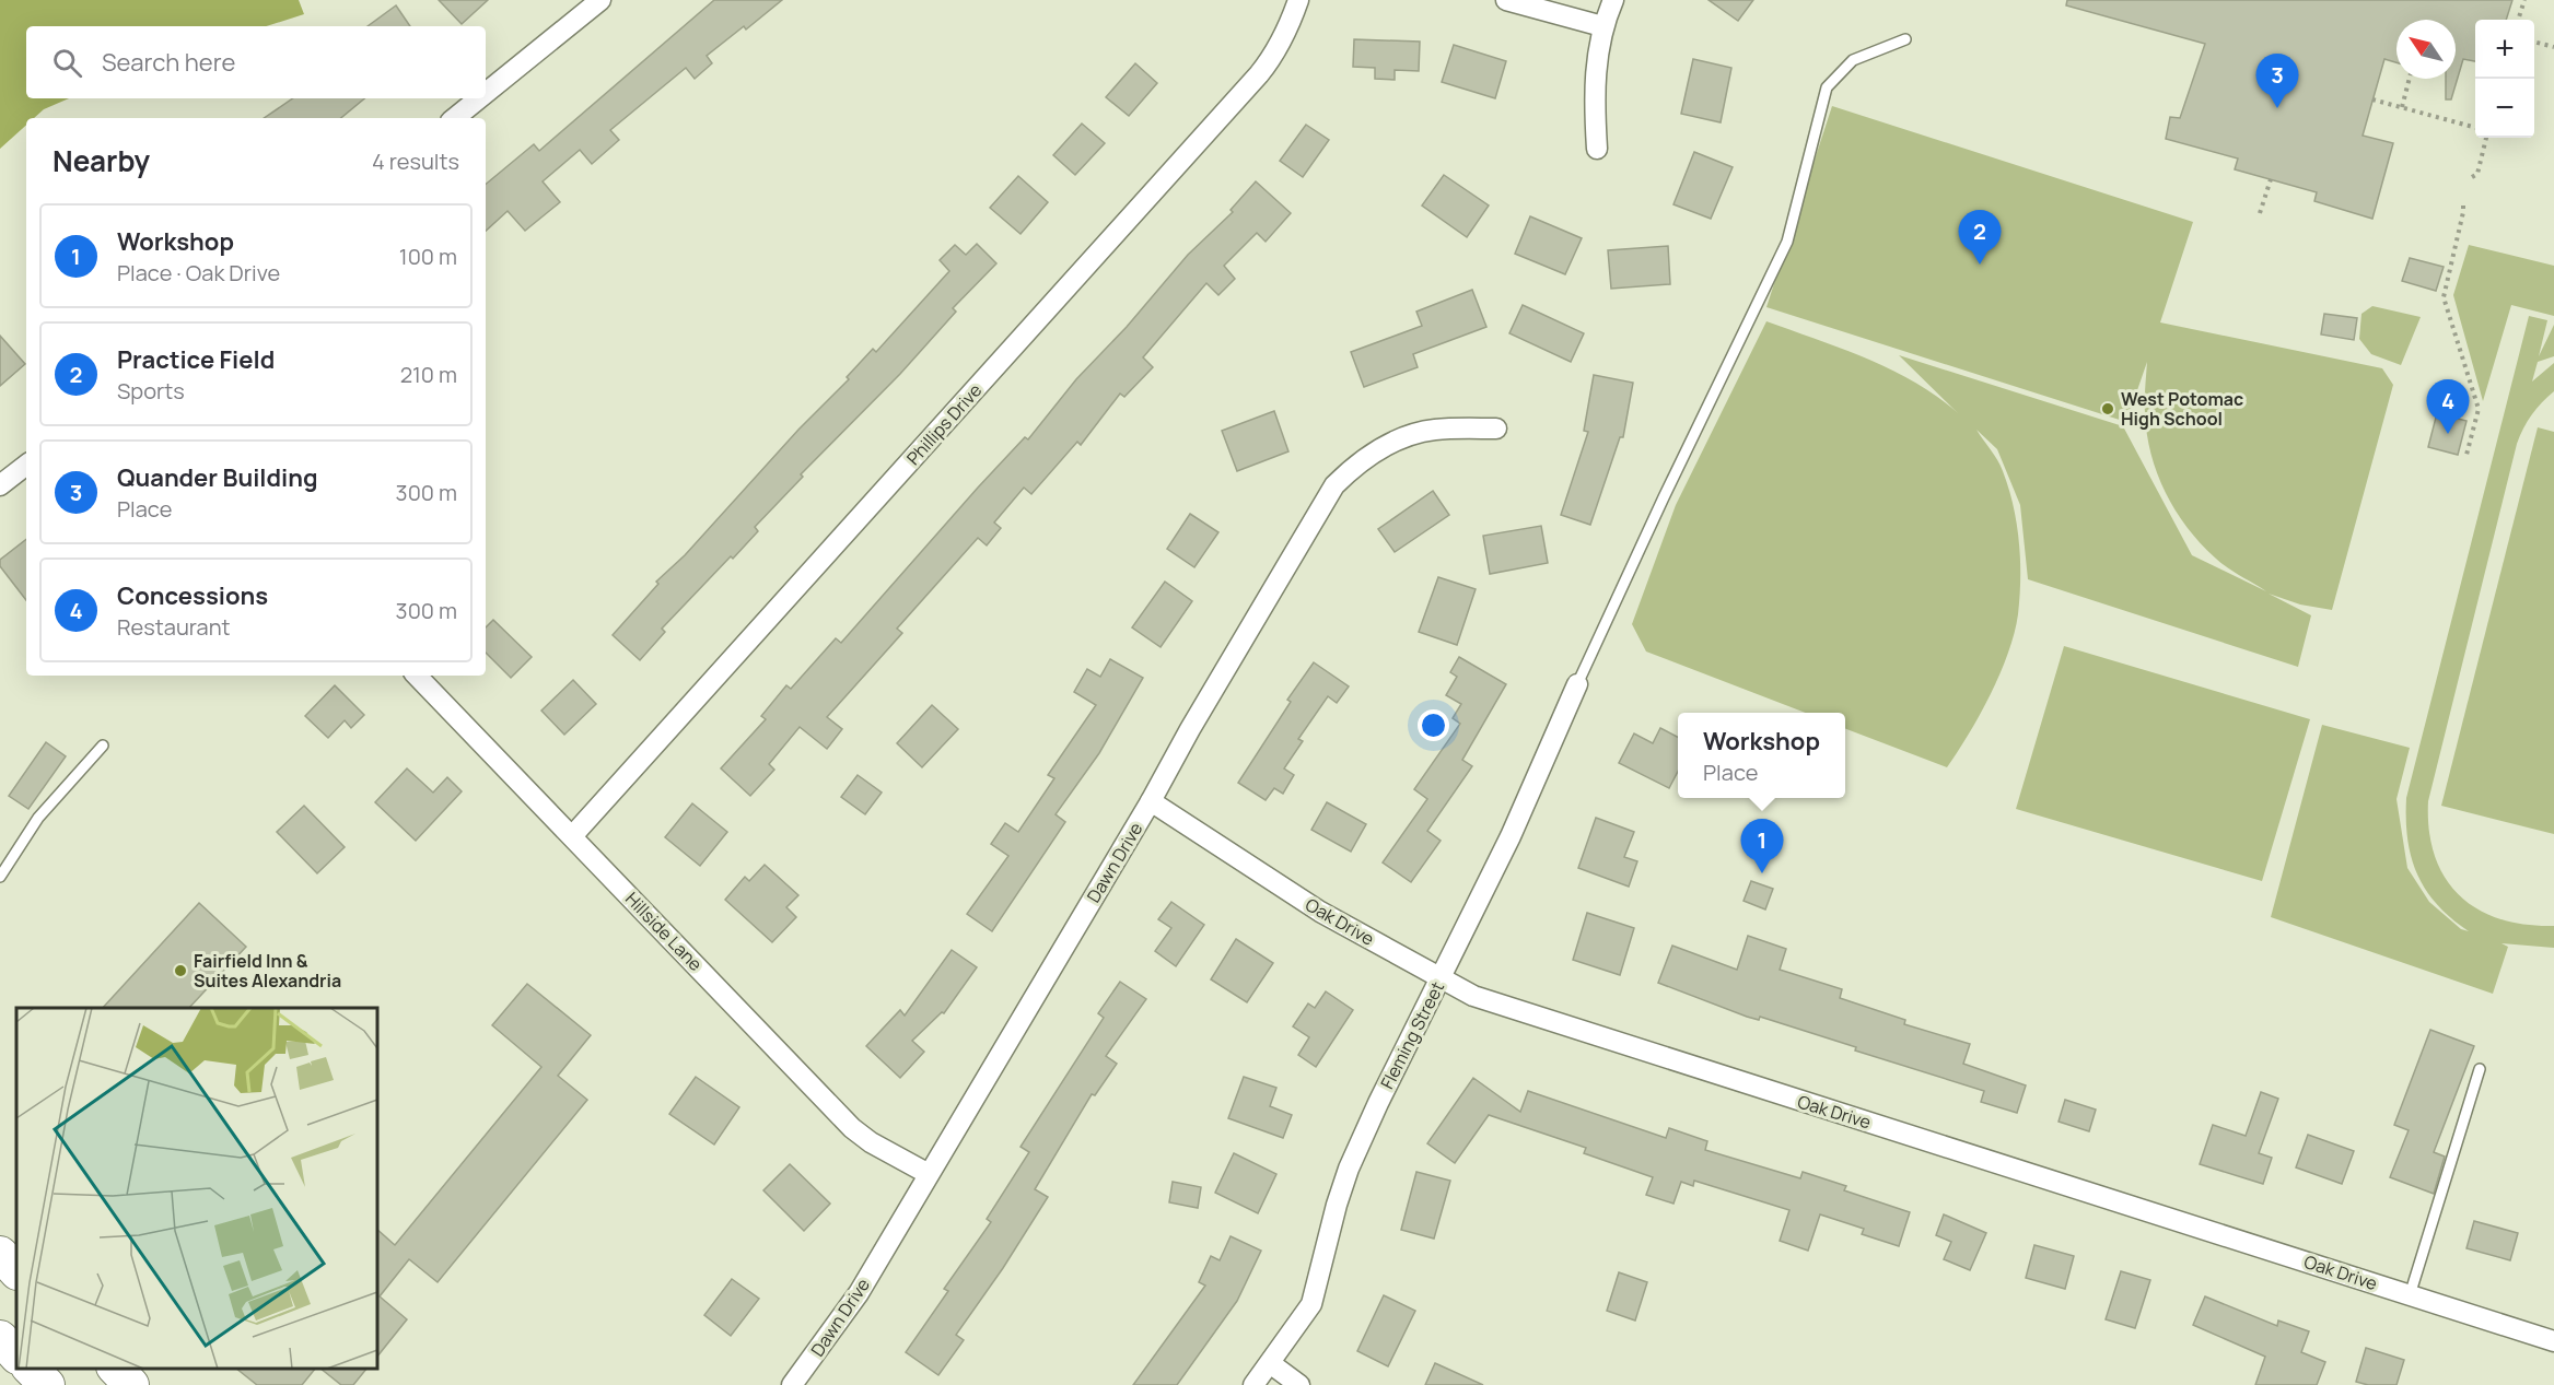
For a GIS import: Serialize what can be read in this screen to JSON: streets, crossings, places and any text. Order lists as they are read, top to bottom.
{
  "streets": {
    "street": [
      "Phillips Drive",
      "Dawn Drive",
      "Oak Drive",
      "Hillside Lane",
      "Fleming Street"
    ]
  },
  "crossings": [
    ["Phillips Drive", "Hillside Lane"],
    ["Dawn Drive", "Oak Drive"],
    ["Dawn Drive", "Hillside Lane"],
    ["Oak Drive", "Fleming Street"]
  ],
  "places": ["West Potomac High School", "Fairfield Inn & Suites Alexandria"],
  "north": "top left",
  "page": {
    "map_buttons": ["+", "−"],
    "search": "Search here",
    "pins": [
      "3",
      "2",
      "4",
      "1"
    ],
    "heading": ["Nearby", "4 results"],
    "list": [
      {
        "mark": "1",
        "name": "Workshop",
        "note": "Place · Oak Drive",
        "value": "100 m"
      },
      {
        "mark": "2",
        "name": "Practice Field",
        "note": "Sports",
        "value": "210 m"
      },
      {
        "mark": "3",
        "name": "Quander Building",
        "note": "Place",
        "value": "300 m"
      },
      {
        "mark": "4",
        "name": "Concessions",
        "note": "Restaurant",
        "value": "300 m"
      }
    ],
    "popup": ["Workshop", "Place"]
  }
}
